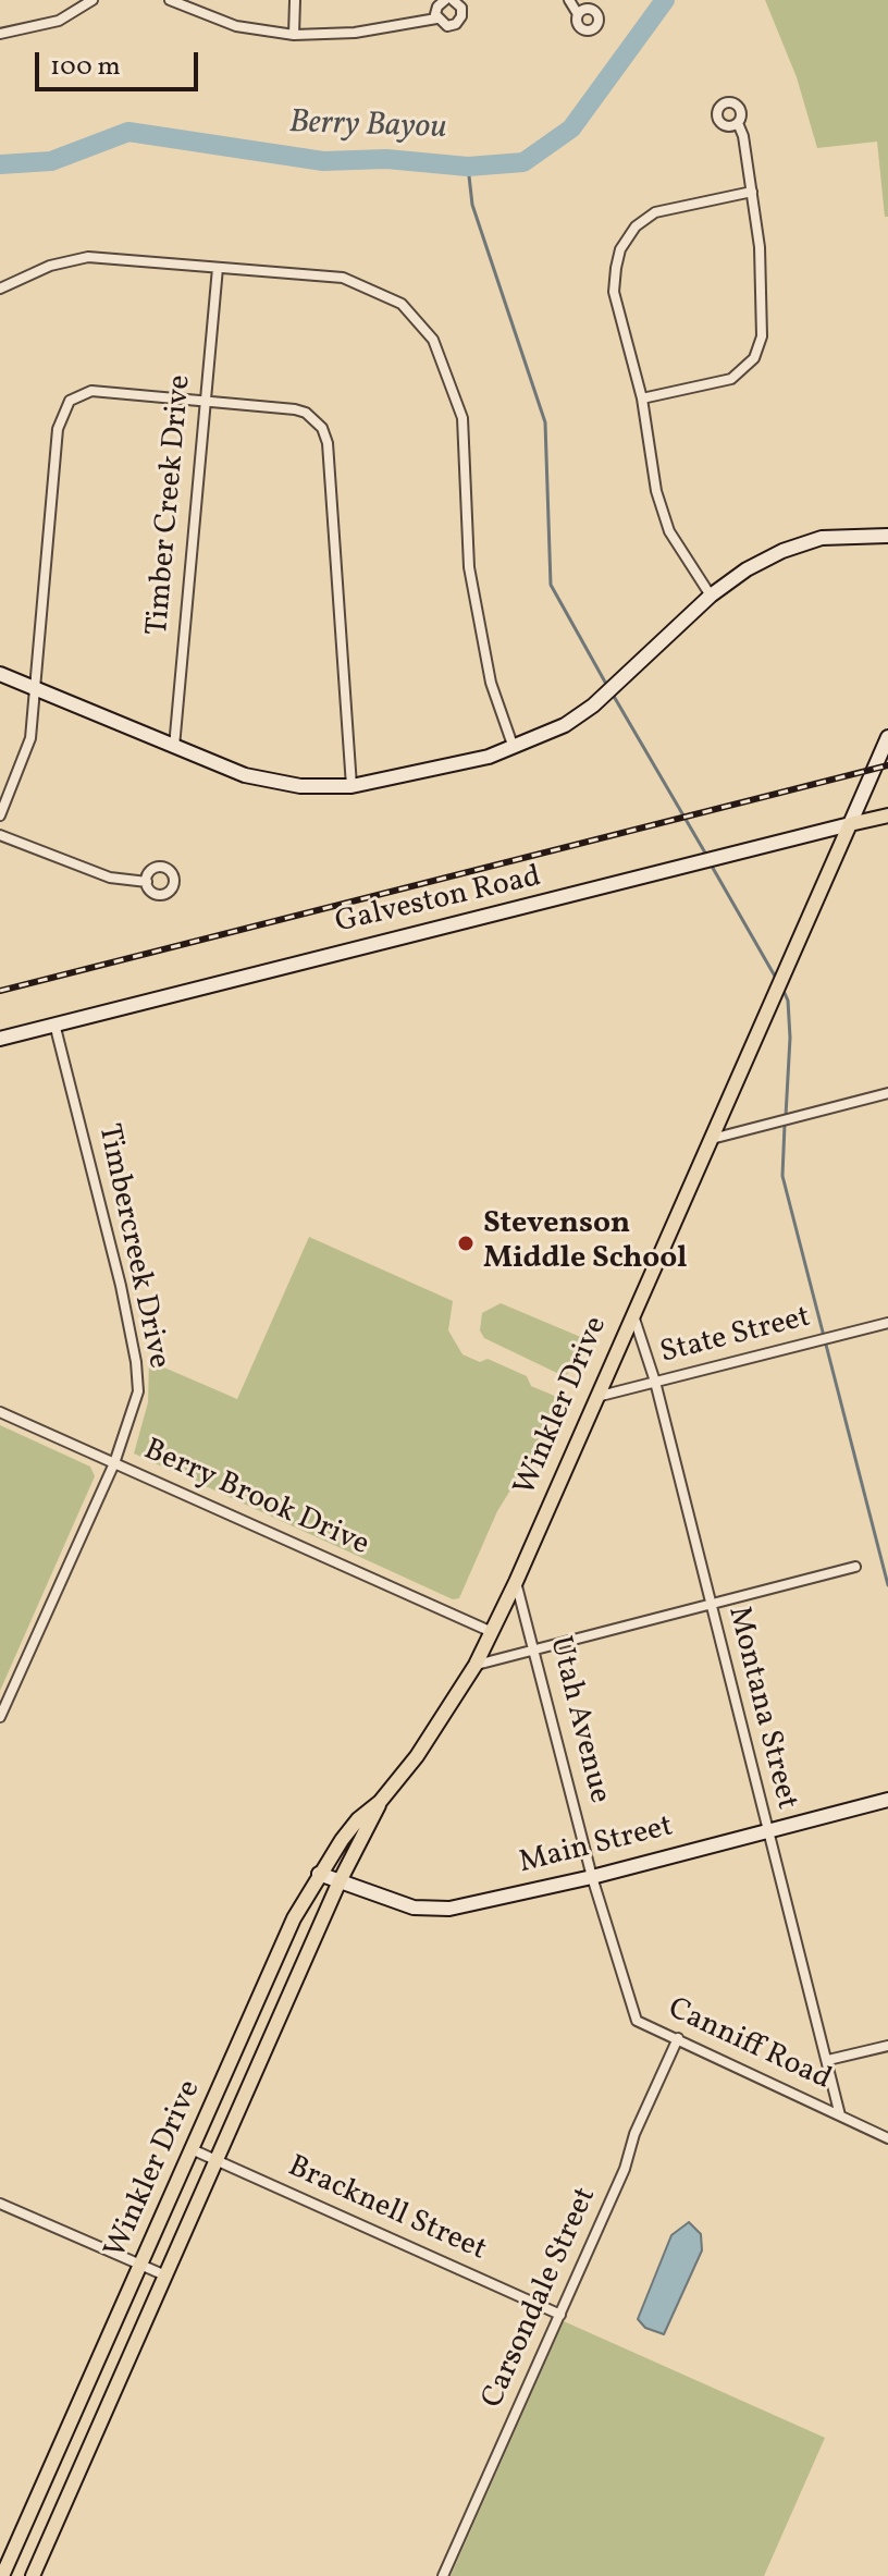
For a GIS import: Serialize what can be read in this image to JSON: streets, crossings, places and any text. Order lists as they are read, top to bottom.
{
  "streets": {
    "main road": ["Galveston Road", "Winkler Drive"],
    "street": [
      "Timber Creek Drive",
      "Timbercreek Drive",
      "State Street",
      "Berry Brook Drive",
      "Montana Street",
      "Utah Avenue",
      "Main Street",
      "Canniff Road",
      "Bracknell Street",
      "Carsondale Street"
    ]
  },
  "crossings": [
    ["Galveston Road", "Timbercreek Drive"],
    ["Galveston Road", "Winkler Drive"],
    ["Timbercreek Drive", "Berry Brook Drive"],
    ["State Street", "Winkler Drive"],
    ["State Street", "Montana Street"],
    ["Winkler Drive", "Berry Brook Drive"],
    ["Winkler Drive", "Montana Street"],
    ["Winkler Drive", "Utah Avenue"],
    ["Winkler Drive", "Main Street"],
    ["Winkler Drive", "Bracknell Street"],
    ["Montana Street", "Main Street"],
    ["Montana Street", "Canniff Road"],
    ["Utah Avenue", "Main Street"],
    ["Utah Avenue", "Canniff Road"],
    ["Canniff Road", "Carsondale Street"],
    ["Bracknell Street", "Carsondale Street"]
  ],
  "water": ["Berry Bayou"],
  "places": ["Stevenson Middle School"],
  "scale_bar": "100 m"
}
